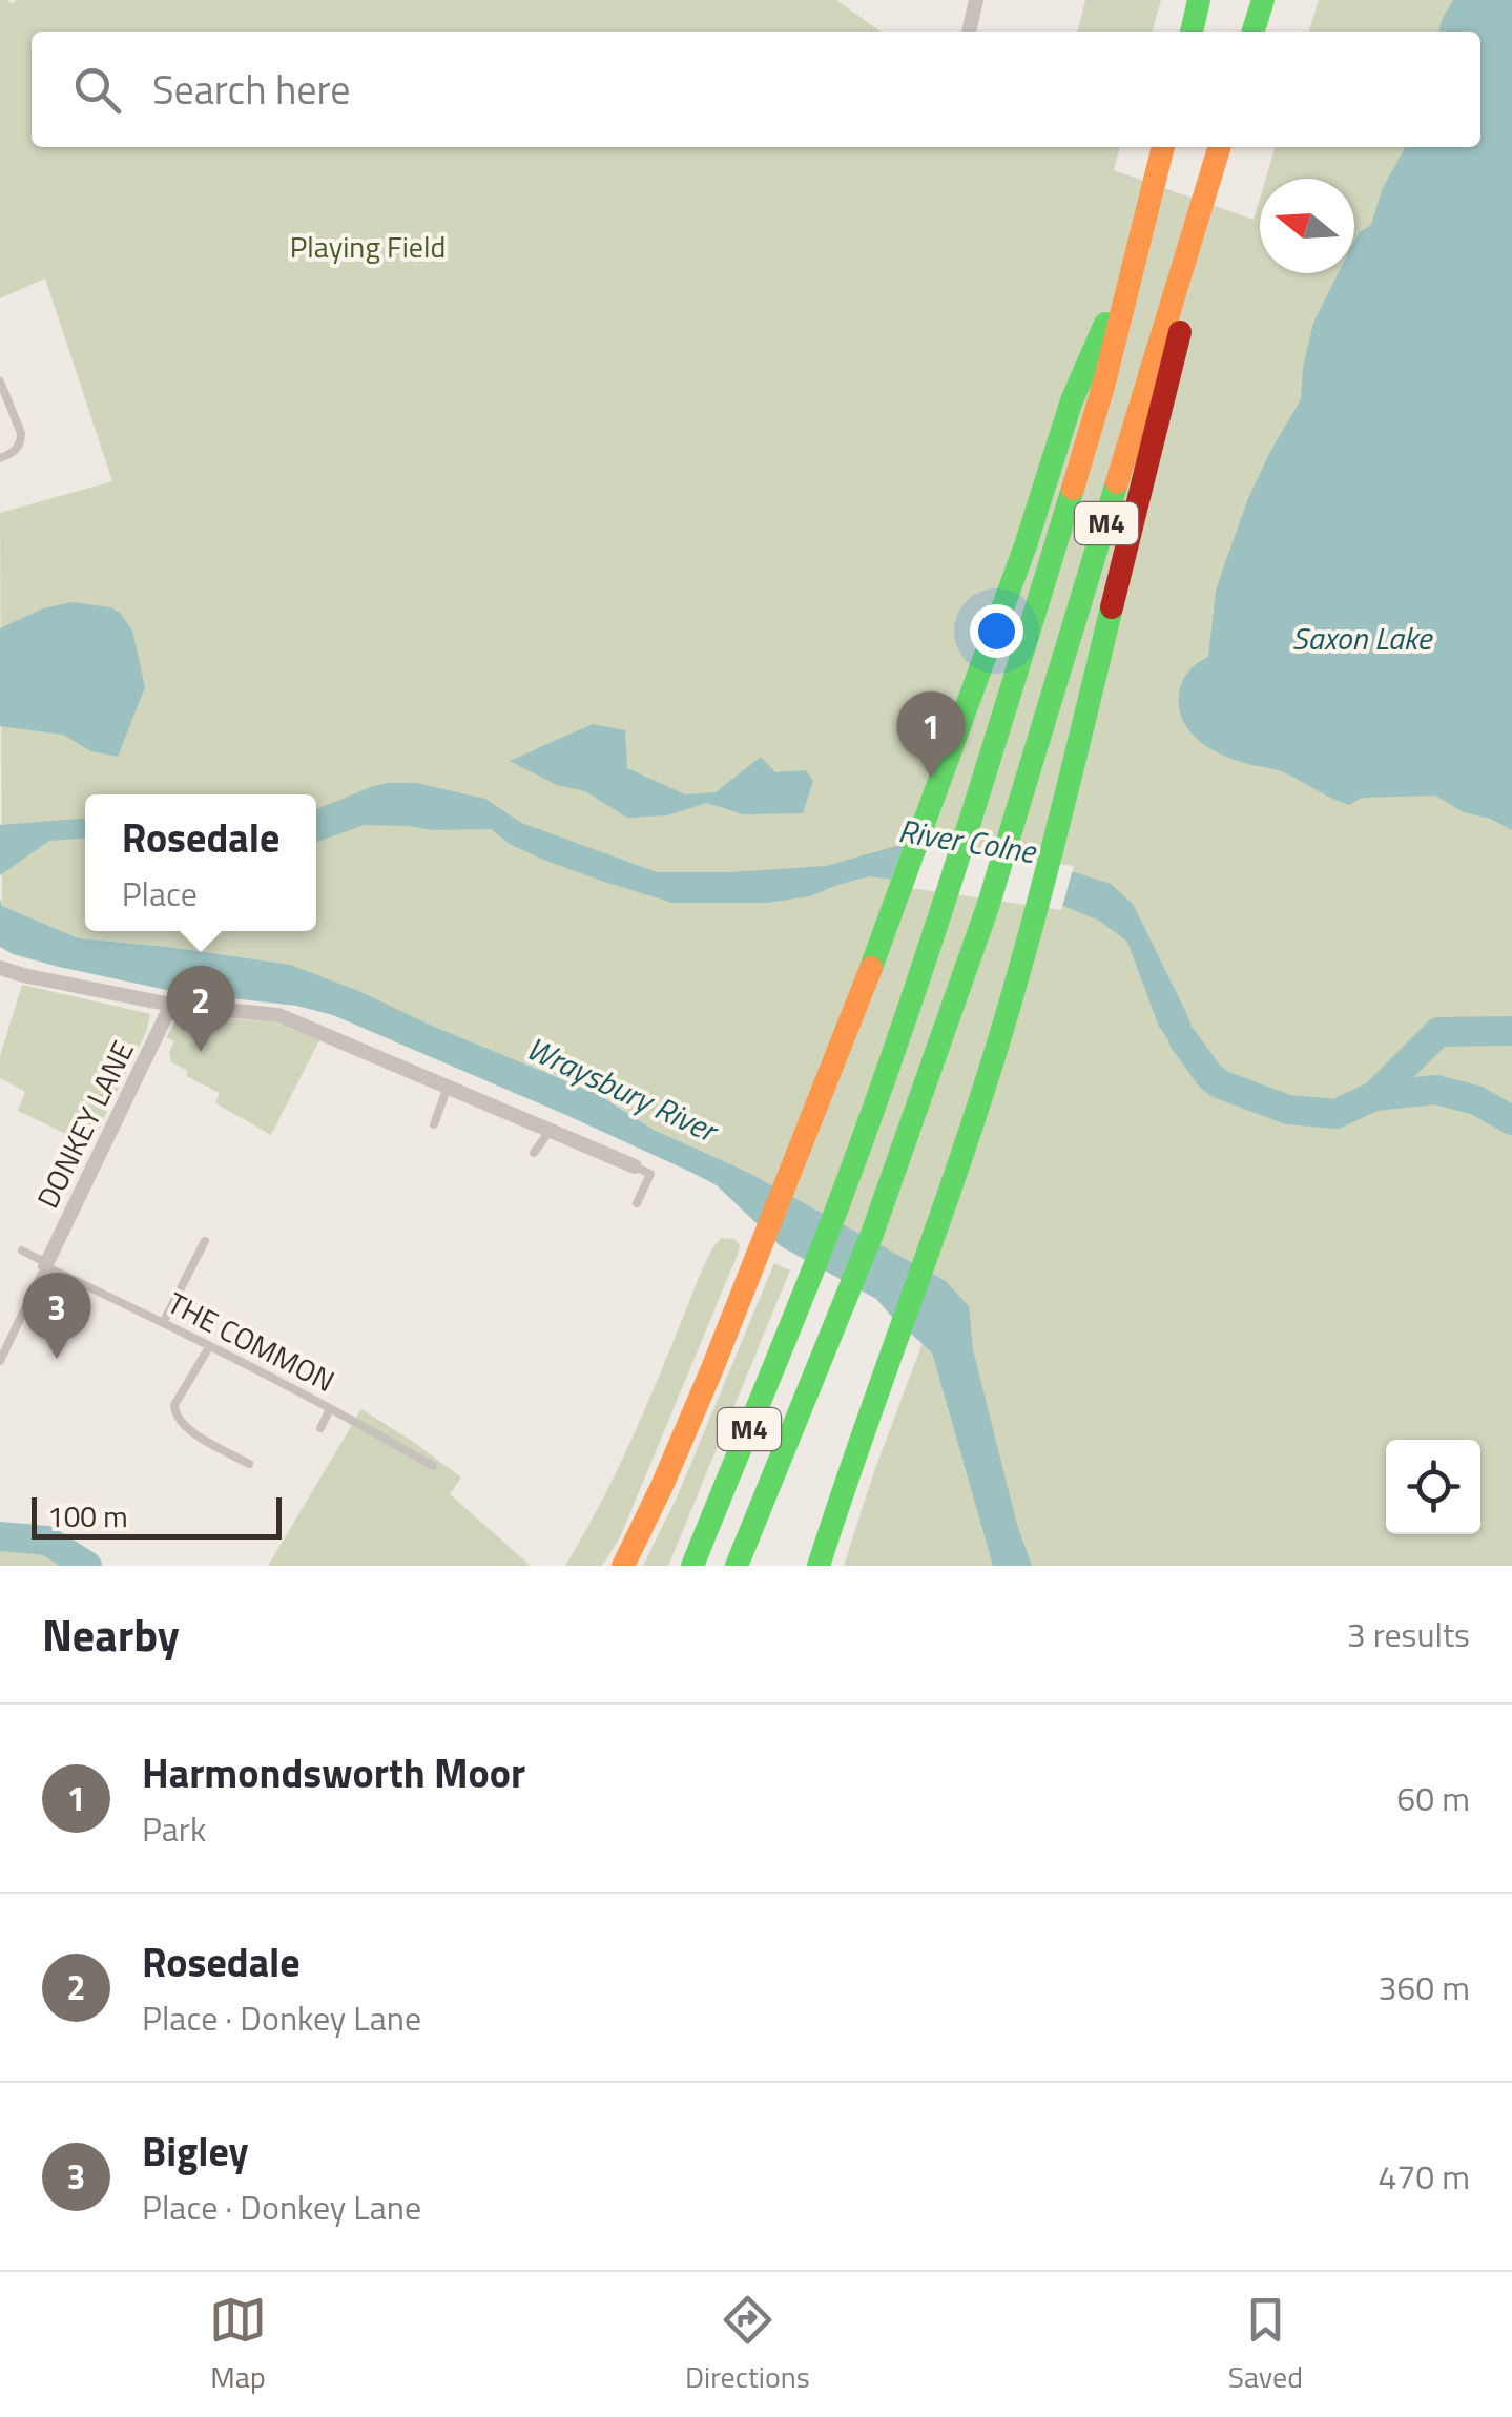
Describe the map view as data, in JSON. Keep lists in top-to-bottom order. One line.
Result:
{"streets":{"highway":["M4"],"street":["DONKEY LANE"],"lane":["THE COMMON"]},"crossings":[["DONKEY LANE","THE COMMON"]],"water":["Saxon Lake","River Colne","Wraysbury River"],"parks":["Playing Field"],"scale_bar":"100 m","north":"left","page":{"search":"Search here","pins":["1","2","3"],"popup":["Rosedale","Place"],"scale":"100 m","heading":["Nearby","3 results"],"list":[{"mark":"1","name":"Harmondsworth Moor","note":"Park","value":"60 m"},{"mark":"2","name":"Rosedale","note":"Place · Donkey Lane","value":"360 m"},{"mark":"3","name":"Bigley","note":"Place · Donkey Lane","value":"470 m"}],"nav":["Map","Directions","Saved"]}}
